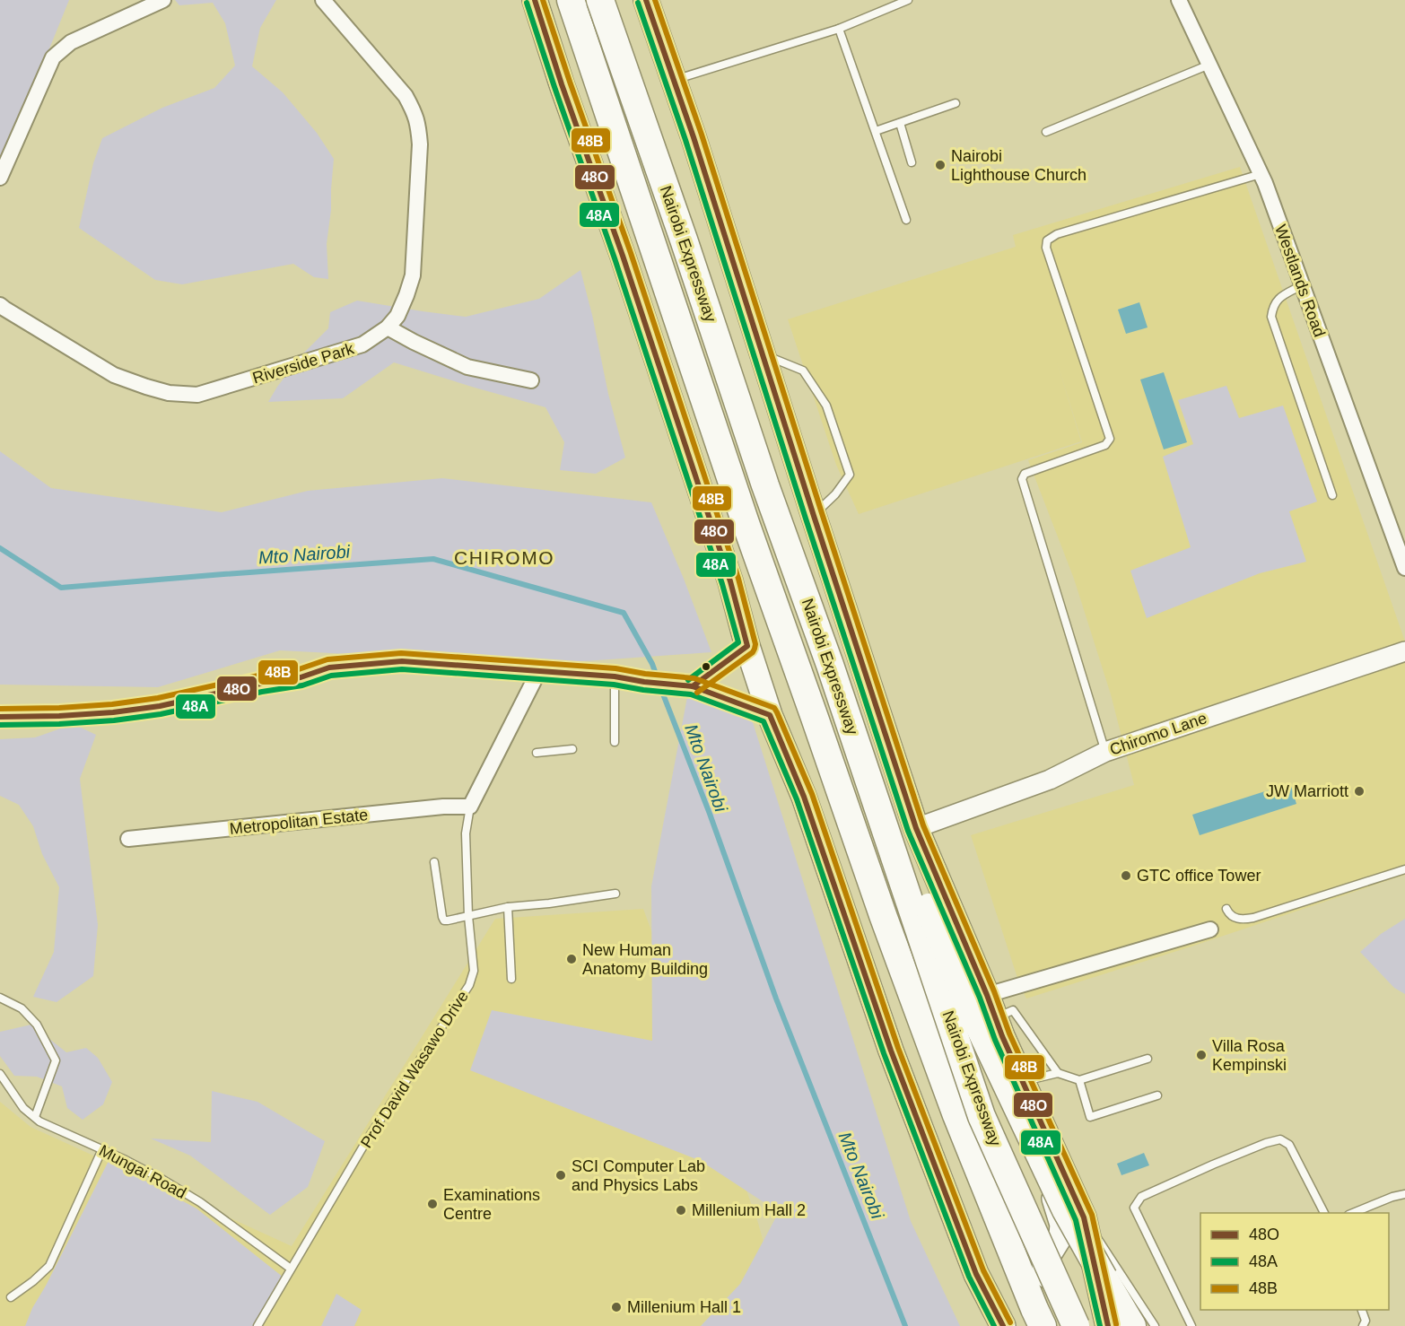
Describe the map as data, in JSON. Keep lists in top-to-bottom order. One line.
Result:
{"streets":{"highway":["Nairobi Expressway"],"street":["Westlands Road","Riverside Park","Chiromo Lane","Metropolitan Estate","Prof David Wasawo Drive"],"lane":["Mungai Road"]},"crossings":[["Metropolitan Estate","Prof David Wasawo Drive"],["Prof David Wasawo Drive","Mungai Road"]],"districts":["CHIROMO"],"water":["Mto Nairobi"],"places":["Nairobi Lighthouse Church","JW Marriott","GTC office Tower","New Human Anatomy Building","Villa Rosa Kempinski","SCI Computer Lab and Physics Labs","Examinations Centre","Millenium Hall 2","Millenium Hall 1"],"lines":["transit line 48O","transit line 48B","transit line 48A"],"legend":["48O","48A","48B"]}
